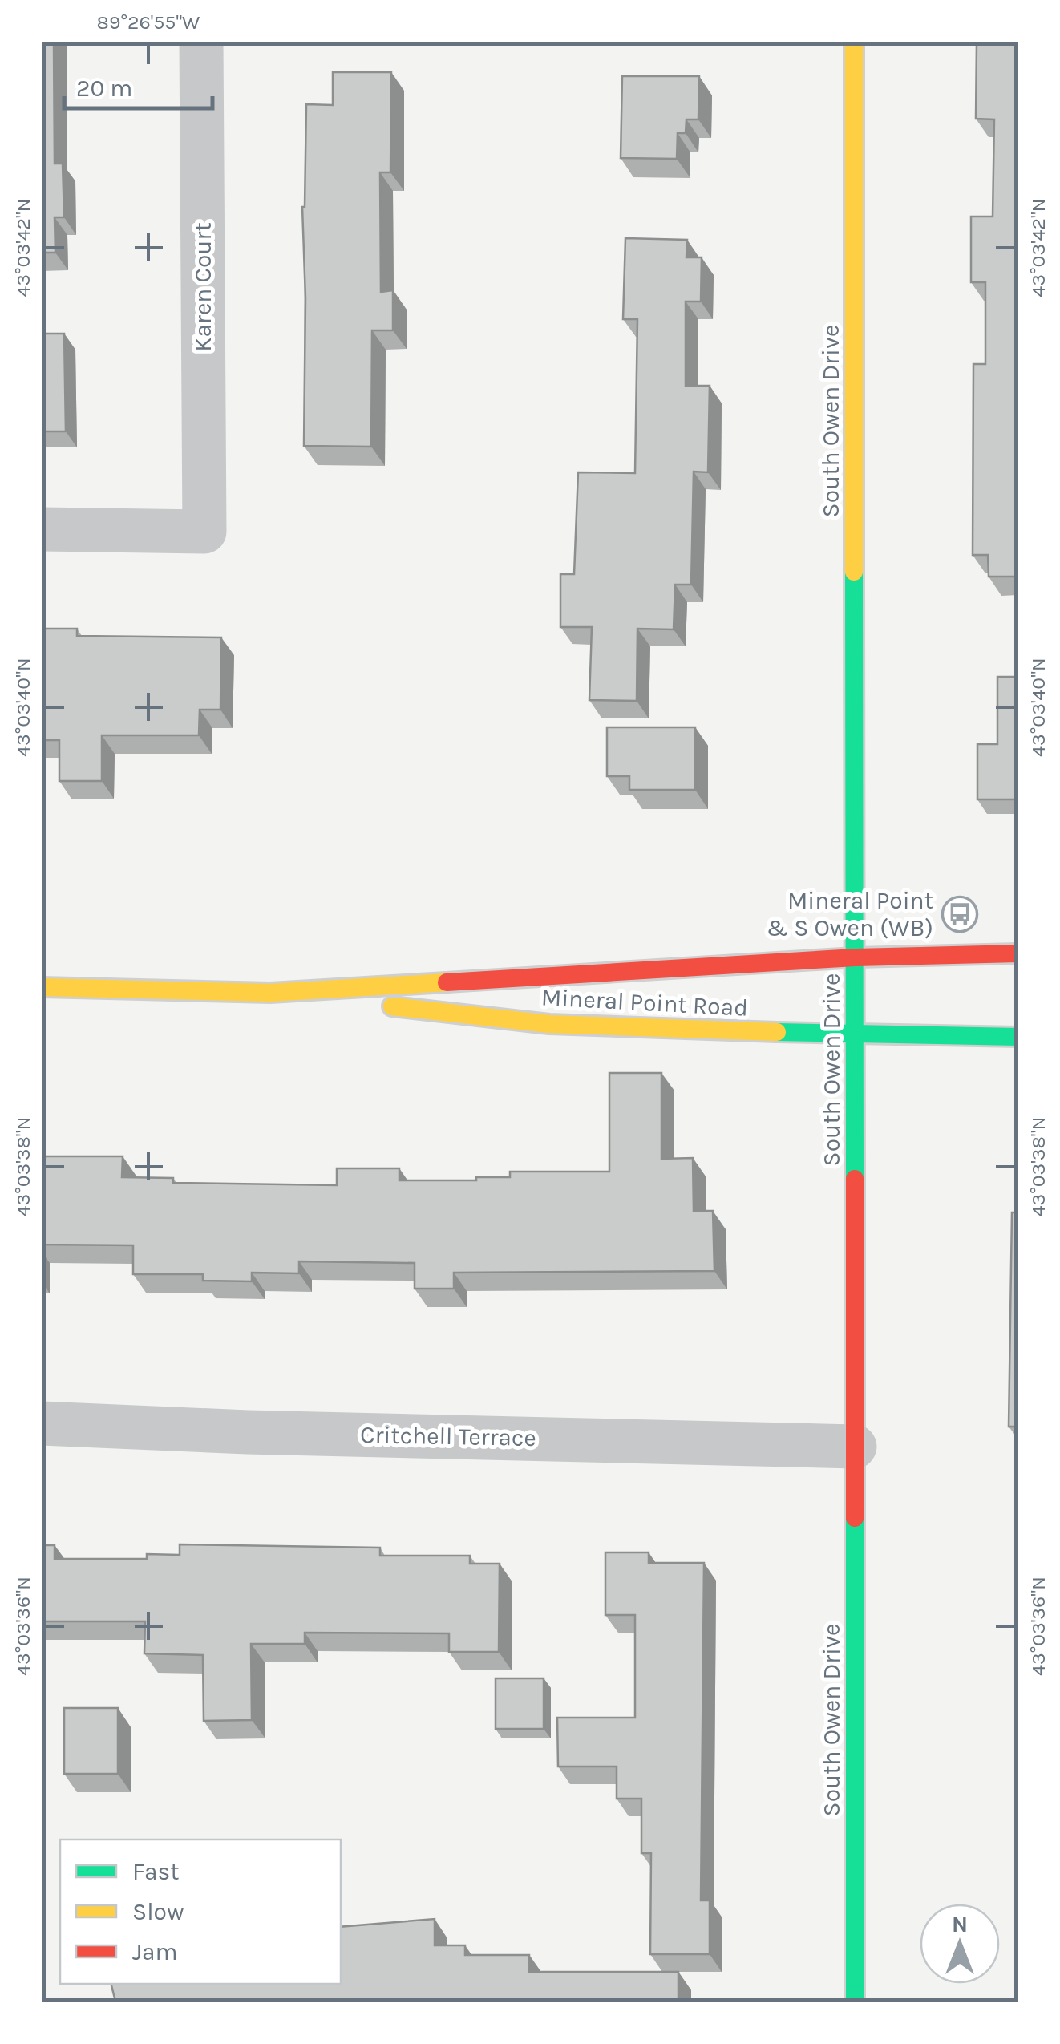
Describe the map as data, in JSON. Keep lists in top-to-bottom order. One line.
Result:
{"streets":{"street":["Karen Court","South Owen Drive","Mineral Point Road","Critchell Terrace"]},"crossings":[["South Owen Drive","Mineral Point Road"],["South Owen Drive","Critchell Terrace"]],"places":{"bus stop":["Mineral Point & S Owen (WB)"]},"legend":["Fast","Slow","Jam"],"scale_bar":"20 m","north":"top","coordinates":["89°26'55\"W","43°03'42\"N","43°03'40\"N","43°03'38\"N","43°03'36\"N"]}
